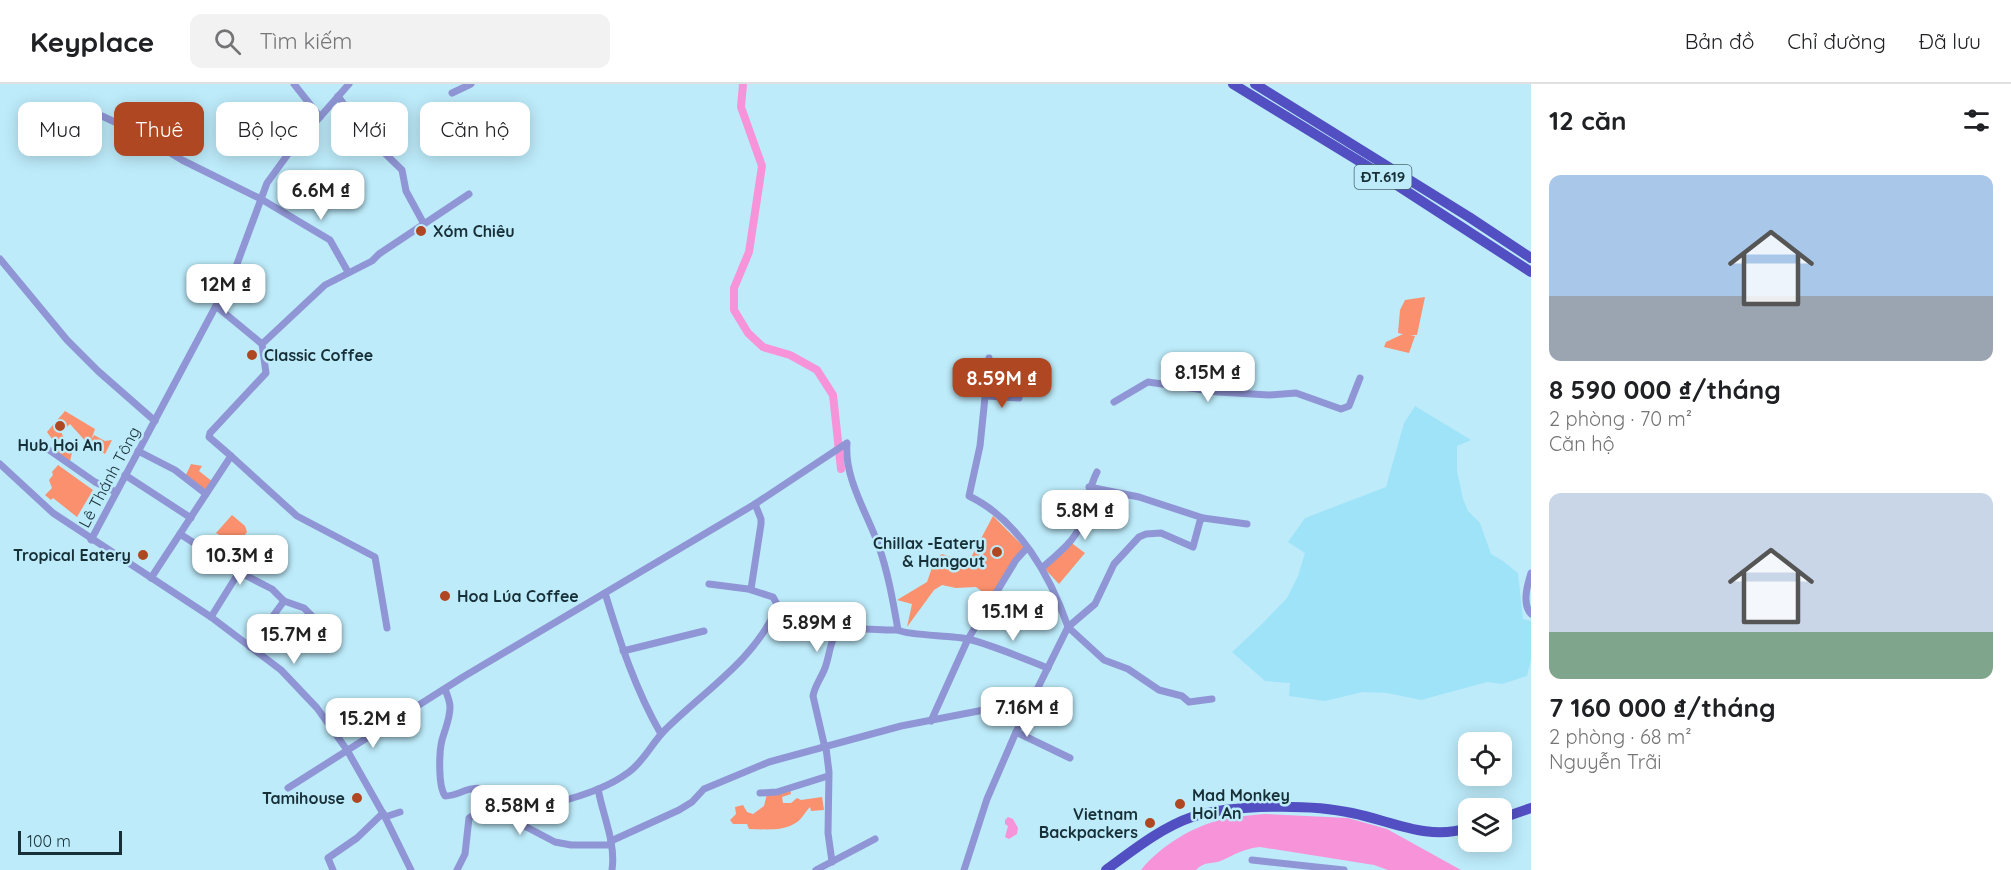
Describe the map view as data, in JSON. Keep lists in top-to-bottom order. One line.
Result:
{"streets":{"main road":["ĐT.619"],"street":["Lê Thánh Tông"]},"places":["Xóm Chiêu","Classic Coffee","Hub Hoi An","Chillax -Eatery & Hangout","Tropical Eatery","Hoa Lúa Coffee","Tamihouse","Mad Monkey Hoi An","Vietnam Backpackers"],"scale_bar":"100 m","page":{"header":"Keyplace","search":"Tìm kiếm","nav":["Bản đồ","Chỉ đường","Đã lưu"],"heading":"12 căn","chip":["Mua","Thuê","Bộ lọc","Mới","Căn hộ"],"list":[{"name":"8 590 000 ₫/tháng","note":"2 phòng · 70 m² · Căn hộ"},{"name":"7 160 000 ₫/tháng","note":"2 phòng · 68 m² · Nguyễn Trãi"}],"price":["6.6M ₫","12M ₫","8.15M ₫","8.59M ₫","5.8M ₫","10.3M ₫","15.1M ₫","5.89M ₫","15.7M ₫","7.16M ₫","15.2M ₫","8.58M ₫"],"scale":"100 m"}}
